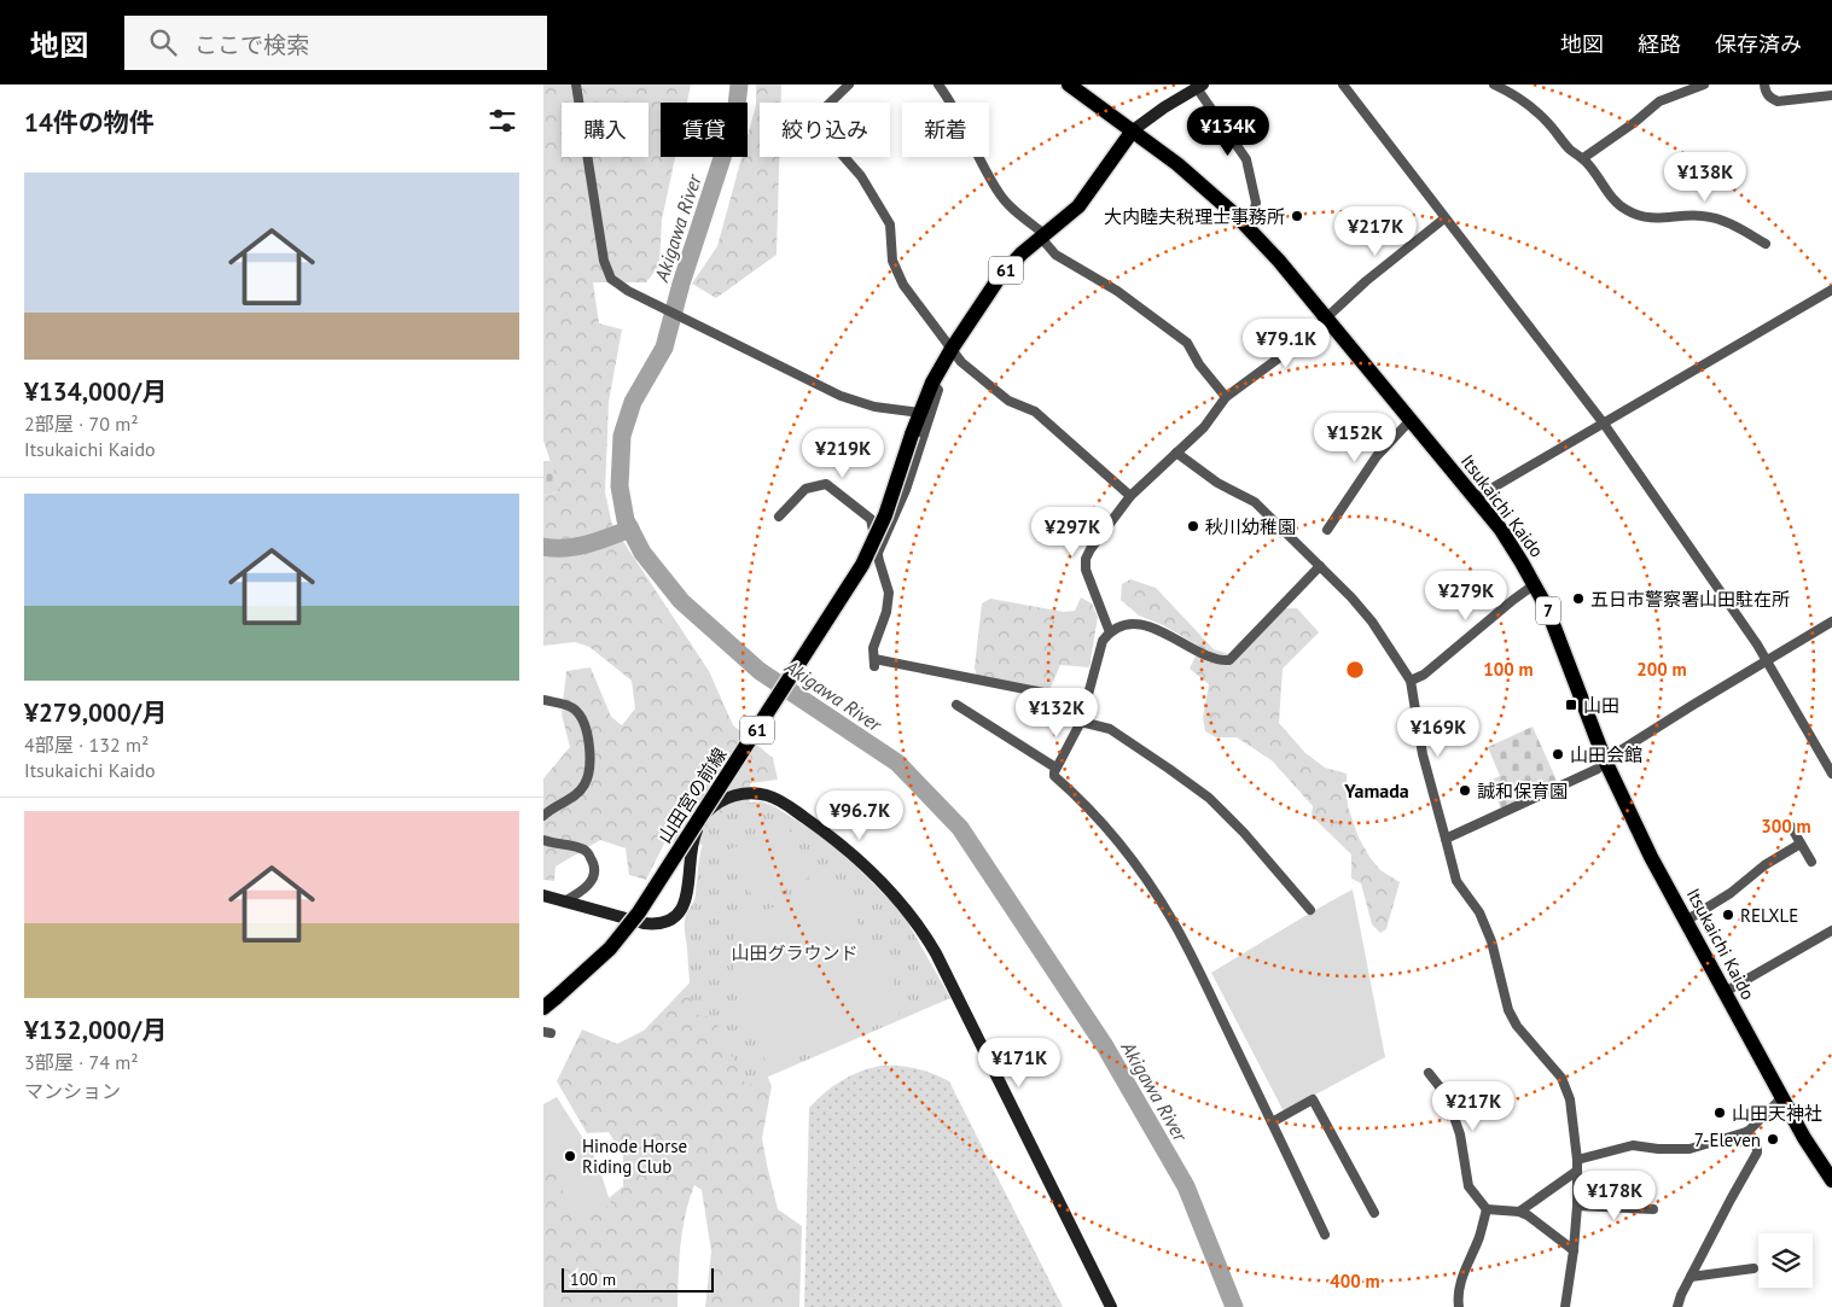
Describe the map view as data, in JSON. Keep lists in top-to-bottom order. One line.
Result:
{"streets":{"main road":["61","Itsukaichi Kaido","7","山田宮の前線"]},"crossings":[["61","Itsukaichi Kaido"],["61","山田宮の前線"]],"districts":["Yamada"],"water":["Akigawa River"],"parks":["山田グラウンド"],"places":{"other":["大内睦夫税理士事務所","秋川幼稚園","五日市警察署山田駐在所","山田会館","誠和保育園","RELXLE","山田天神社","7-Eleven","Hinode Horse Riding Club"],"transit":["山田"]},"scale_bar":"100 m","page":{"header":"地図","search":"ここで検索","nav":["地図","経路","保存済み"],"heading":"14件の物件","chip":["購入","賃貸","絞り込み","新着"],"price":["¥134K","¥138K","¥217K","¥79.1K","¥152K","¥219K","¥297K","¥279K","¥132K","¥169K","¥96.7K","¥171K","¥217K","¥178K"],"list":[{"name":"¥134,000/月","note":"2部屋 · 70 m² · Itsukaichi Kaido"},{"name":"¥279,000/月","note":"4部屋 · 132 m² · Itsukaichi Kaido"},{"name":"¥132,000/月","note":"3部屋 · 74 m² · マンション"}],"scale":"100 m"},"rings":["100 m","200 m","300 m","400 m"]}
